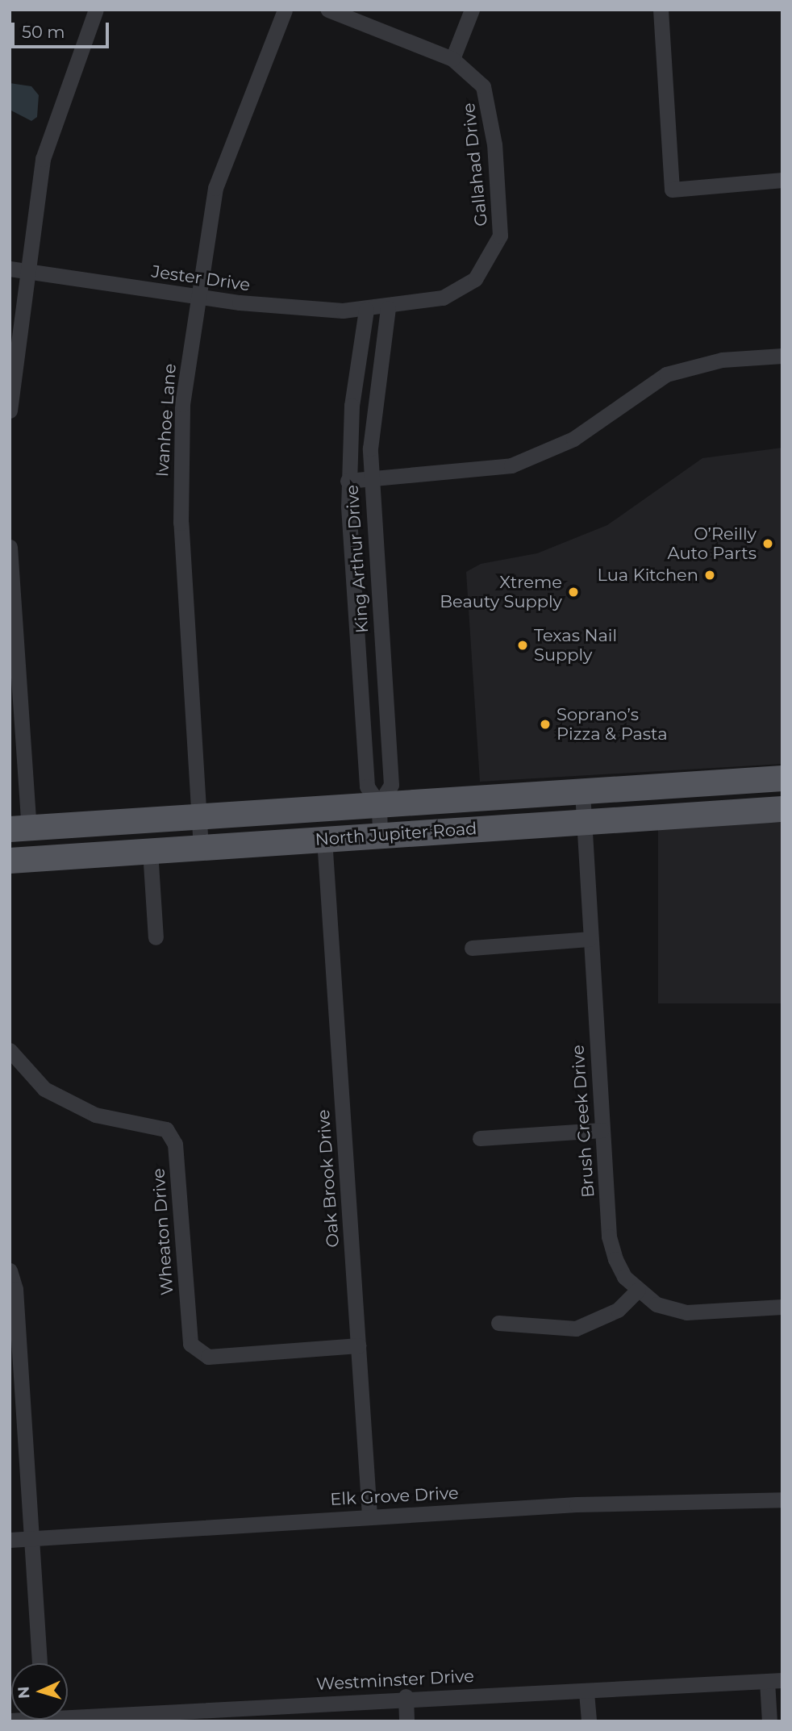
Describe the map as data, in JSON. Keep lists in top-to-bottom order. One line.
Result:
{"streets":{"main road":["North Jupiter Road"],"street":["Gallahad Drive","Jester Drive","Ivanhoe Lane","King Arthur Drive","Brush Creek Drive","Oak Brook Drive","Wheaton Drive","Elk Grove Drive","Westminster Drive"]},"crossings":[["Gallahad Drive","Jester Drive"],["Gallahad Drive","King Arthur Drive"],["Jester Drive","Ivanhoe Lane"],["Jester Drive","King Arthur Drive"],["Ivanhoe Lane","North Jupiter Road"],["King Arthur Drive","North Jupiter Road"],["North Jupiter Road","Brush Creek Drive"],["North Jupiter Road","Oak Brook Drive"],["Oak Brook Drive","Wheaton Drive"],["Oak Brook Drive","Elk Grove Drive"]],"places":["O’Reilly Auto Parts","Lua Kitchen","Xtreme Beauty Supply","Texas Nail Supply","Soprano’s Pizza & Pasta"],"scale_bar":"50 m","north":"left"}
